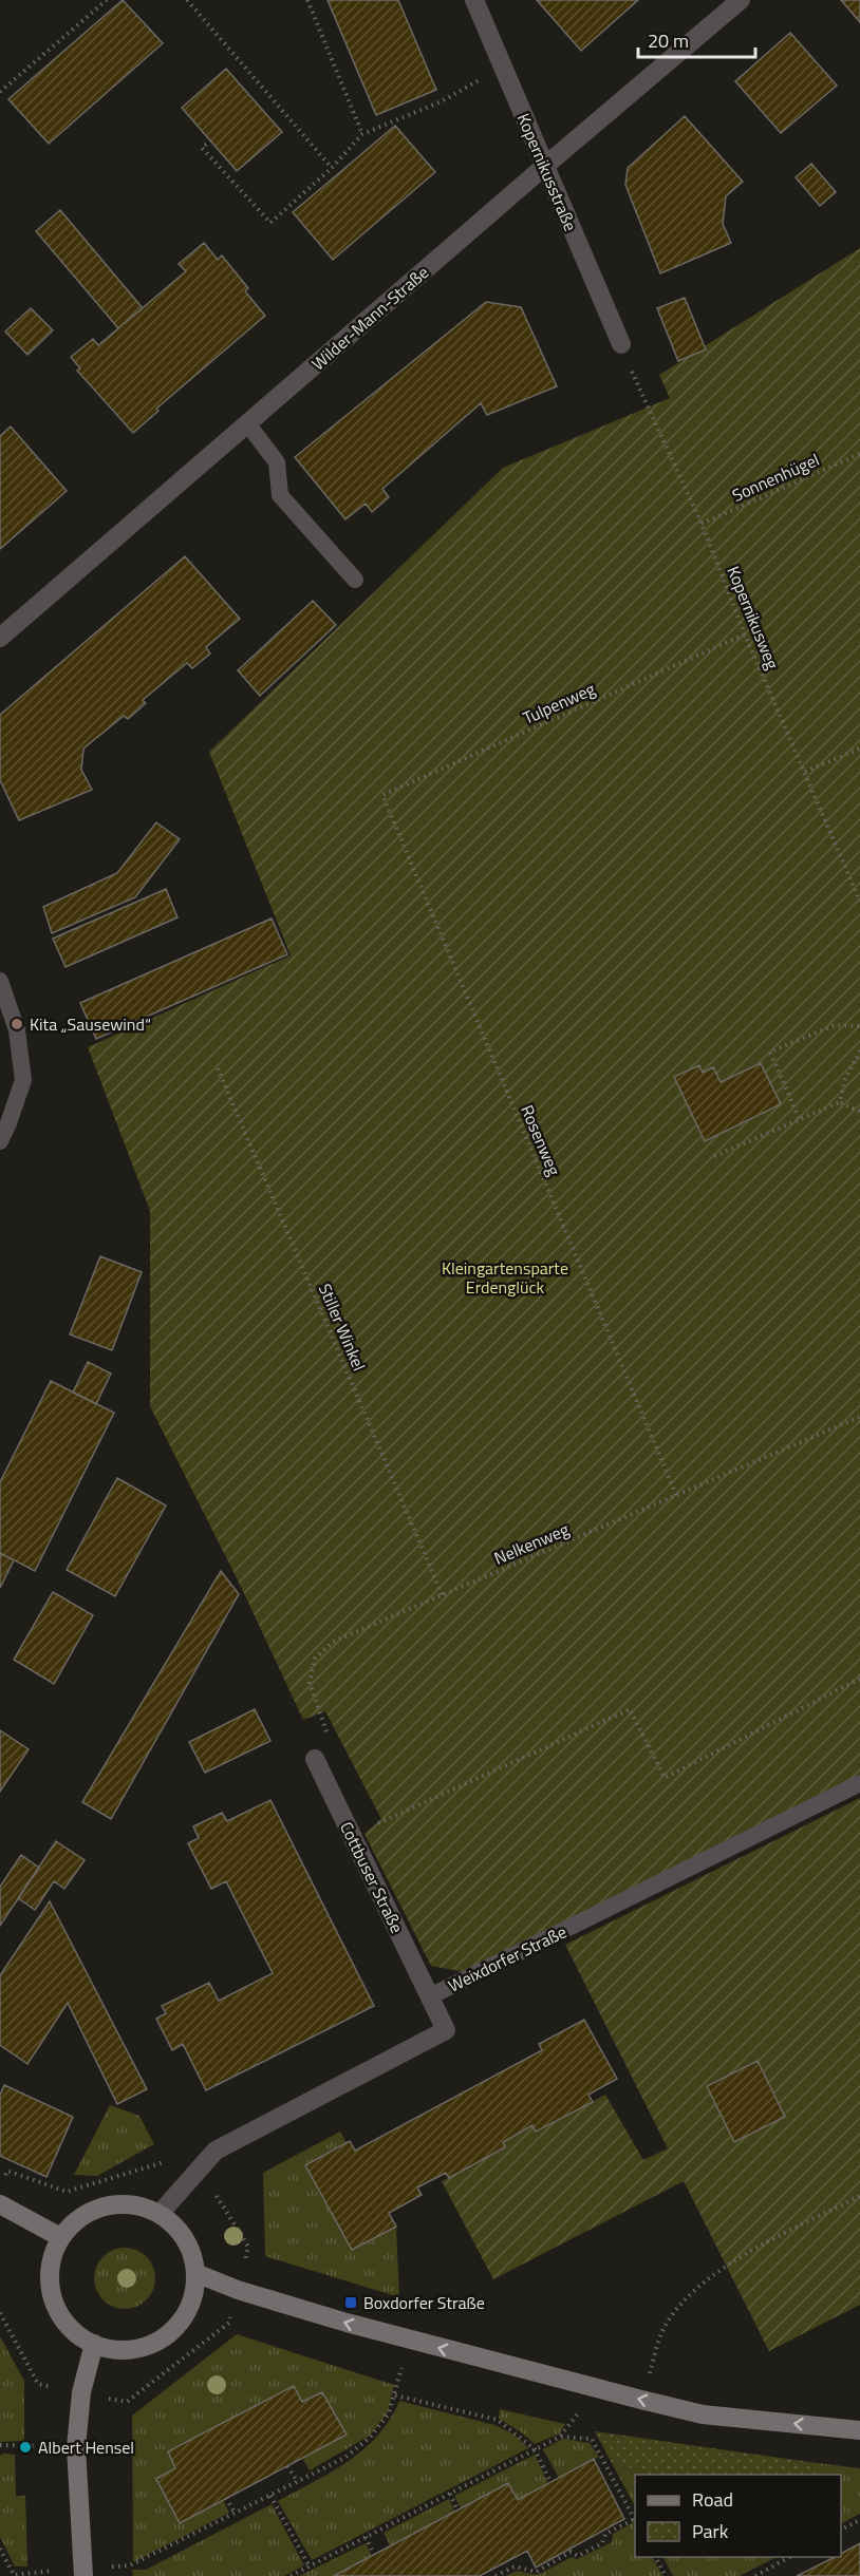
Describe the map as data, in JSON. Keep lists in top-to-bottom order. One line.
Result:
{"streets":{"street":["Kopernikusstraße","Wilder-Mann-Straße","Cottbuser Straße","Weixdorfer Straße"],"path":["Sonnenhügel","Kopernikusweg","Tulpenweg","Rosenweg","Stiller Winkel","Nelkenweg"]},"crossings":[["Kopernikusstraße","Wilder-Mann-Straße"],["Kopernikusstraße","Kopernikusweg"],["Sonnenhügel","Kopernikusweg"],["Kopernikusweg","Tulpenweg"],["Tulpenweg","Rosenweg"],["Rosenweg","Nelkenweg"],["Stiller Winkel","Nelkenweg"],["Nelkenweg","Cottbuser Straße"],["Cottbuser Straße","Weixdorfer Straße"]],"parks":["Kleingartensparte Erdenglück"],"places":{"other":["Kita „Sausewind“","Albert Hensel"],"transit":["Boxdorfer Straße"]},"legend":["Road","Park"],"scale_bar":"20 m"}
